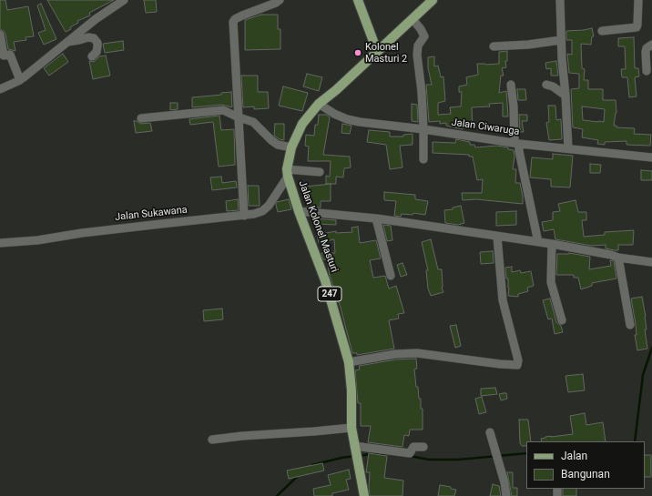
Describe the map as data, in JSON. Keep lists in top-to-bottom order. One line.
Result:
{"streets":{"main road":["Jalan Kolonel Masturi","247"],"street":["Jalan Ciwaruga","Jalan Sukawana"]},"crossings":[["Jalan Ciwaruga","Jalan Kolonel Masturi"],["Jalan Sukawana","Jalan Kolonel Masturi"]],"places":["Kolonel Masturi 2"],"legend":["Jalan","Bangunan"]}
